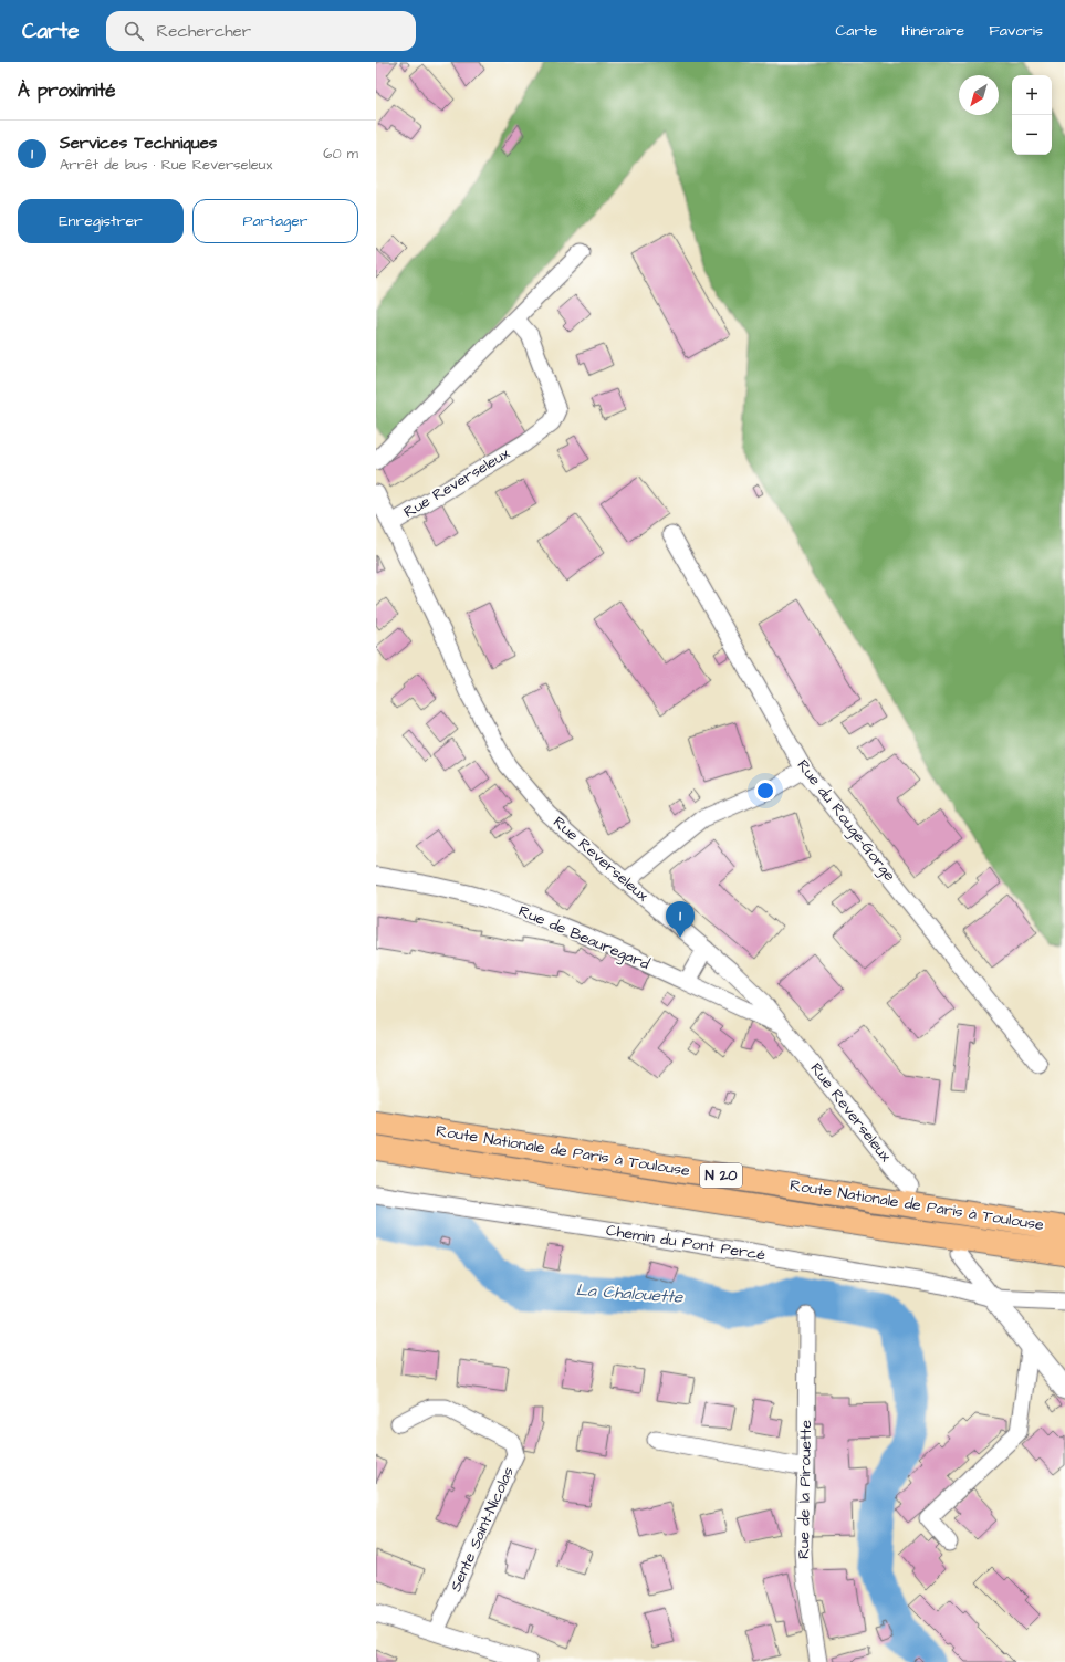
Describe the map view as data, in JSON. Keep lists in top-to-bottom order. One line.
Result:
{"streets":{"main road":["Route Nationale de Paris à Toulouse","N 20"],"street":["Rue Reverseleux","Rue du Rouge-Gorge","Rue de Beauregard","Chemin du Pont Percé","Rue de la Pirouette","Sente Saint-Nicolas"]},"crossings":[["Rue Reverseleux","Rue de Beauregard"]],"water":["La Chalouette"],"north":"bottom left","page":{"header":"Carte","search":"Rechercher","nav":["Carte","Itinéraire","Favoris"],"heading":"À proximité","map_buttons":["+","−"],"list":[{"mark":"1","name":"Services Techniques","note":"Arrêt de bus · Rue Reverseleux","value":"60 m"}],"buttons":["Enregistrer","Partager"],"pins":"1"}}
